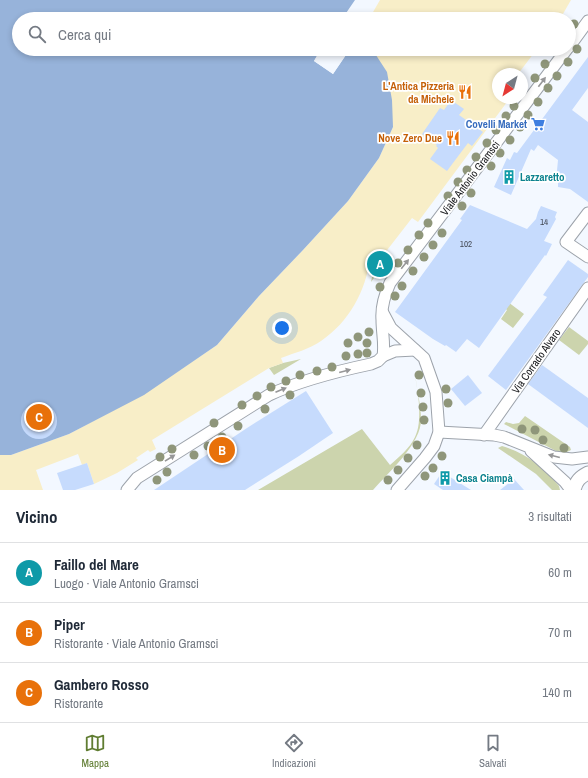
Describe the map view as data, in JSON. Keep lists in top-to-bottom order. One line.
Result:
{"streets":{"street":["Viale Antonio Gramsci","Via Corrado Alvaro"]},"one_way":["Viale Antonio Gramsci"],"places":{"restaurant":["L'Antica Pizzeria da Michele","Nove Zero Due"],"supermarket":["Covelli Market"],"building":["Lazzaretto","Casa Ciampà"]},"house_numbers":["14","102"],"north":"bottom left","page":{"search":"Cerca qui","pins":["A","C","B"],"heading":["Vicino","3 risultati"],"list":[{"mark":"A","name":"Faillo del Mare","note":"Luogo · Viale Antonio Gramsci","value":"60 m"},{"mark":"B","name":"Piper","note":"Ristorante · Viale Antonio Gramsci","value":"70 m"},{"mark":"C","name":"Gambero Rosso","note":"Ristorante","value":"140 m"}],"nav":["Mappa","Indicazioni","Salvati"]}}
